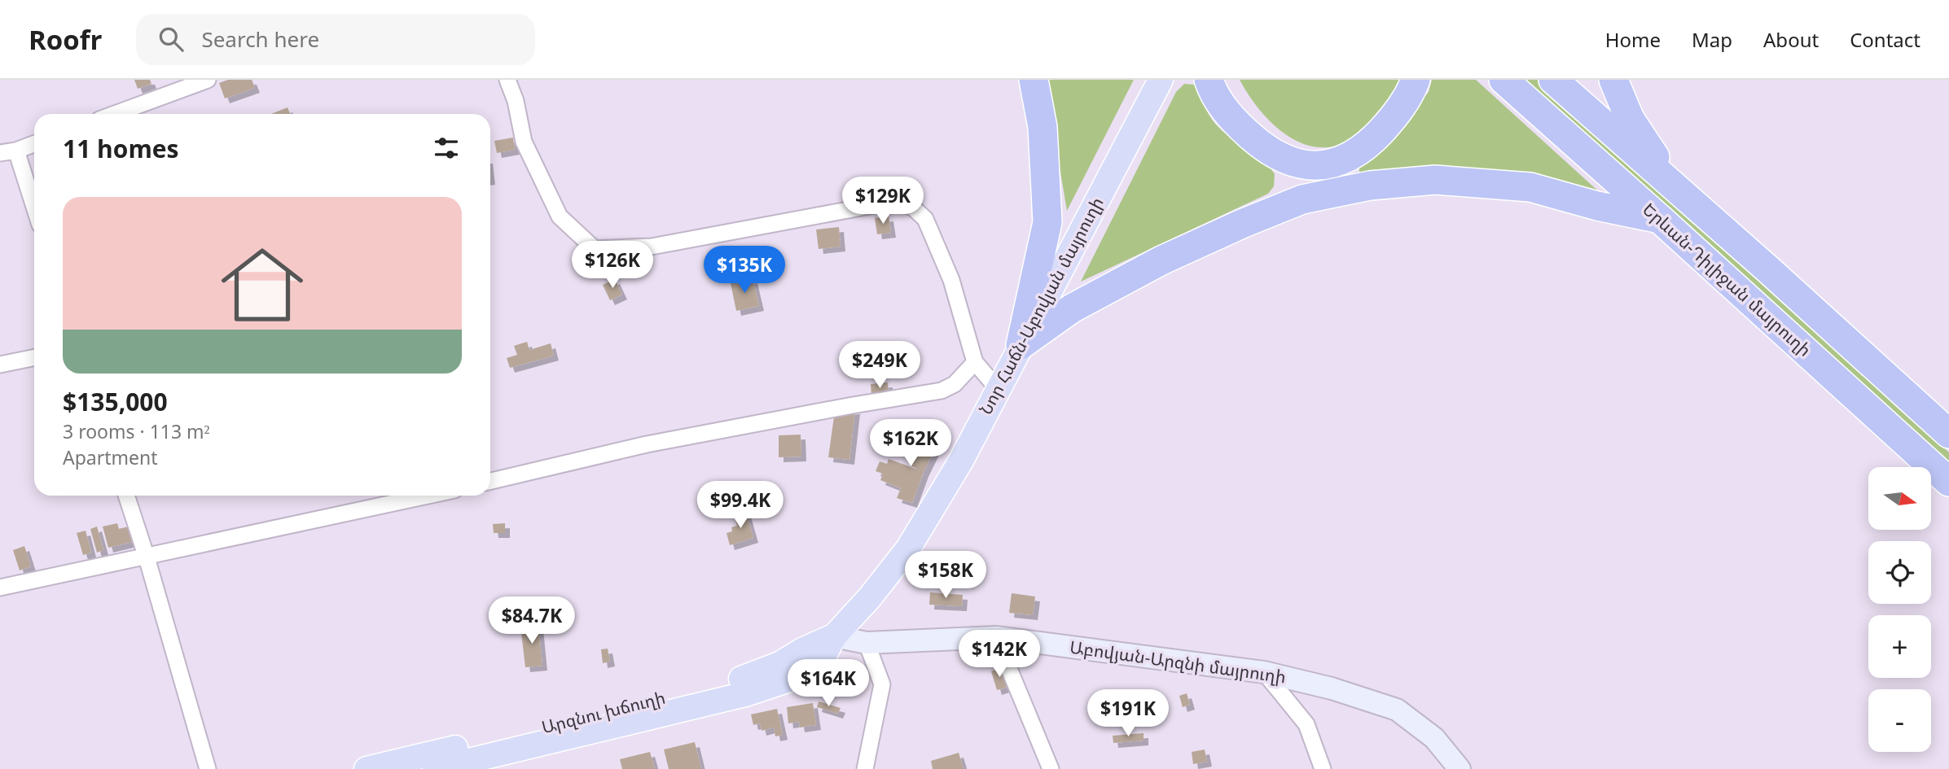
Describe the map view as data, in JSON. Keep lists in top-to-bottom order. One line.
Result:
{"streets":{"highway":["Երևան-Դիլիջան մայրուղի"],"main road":["Նոր Հաճն-Աբովյան մայրուղի","Աբովյան-Արզնի մայրուղի","Արզնու խճուղի"]},"crossings":[["Նոր Հաճն-Աբովյան մայրուղի","Աբովյան-Արզնի մայրուղի"],["Նոր Հաճն-Աբովյան մայրուղի","Արզնու խճուղի"],["Աբովյան-Արզնի մայրուղի","Արզնու խճուղի"]],"north":"right","page":{"header":"Roofr","search":"Search here","nav":["Home","Map","About","Contact"],"heading":"11 homes","price":["$129K","$126K","$135K","$249K","$162K","$99.4K","$158K","$84.7K","$142K","$164K","$191K"],"list":[{"name":"$135,000","note":"3 rooms · 113 m² · Apartment"}],"map_buttons":["+","−"]}}
